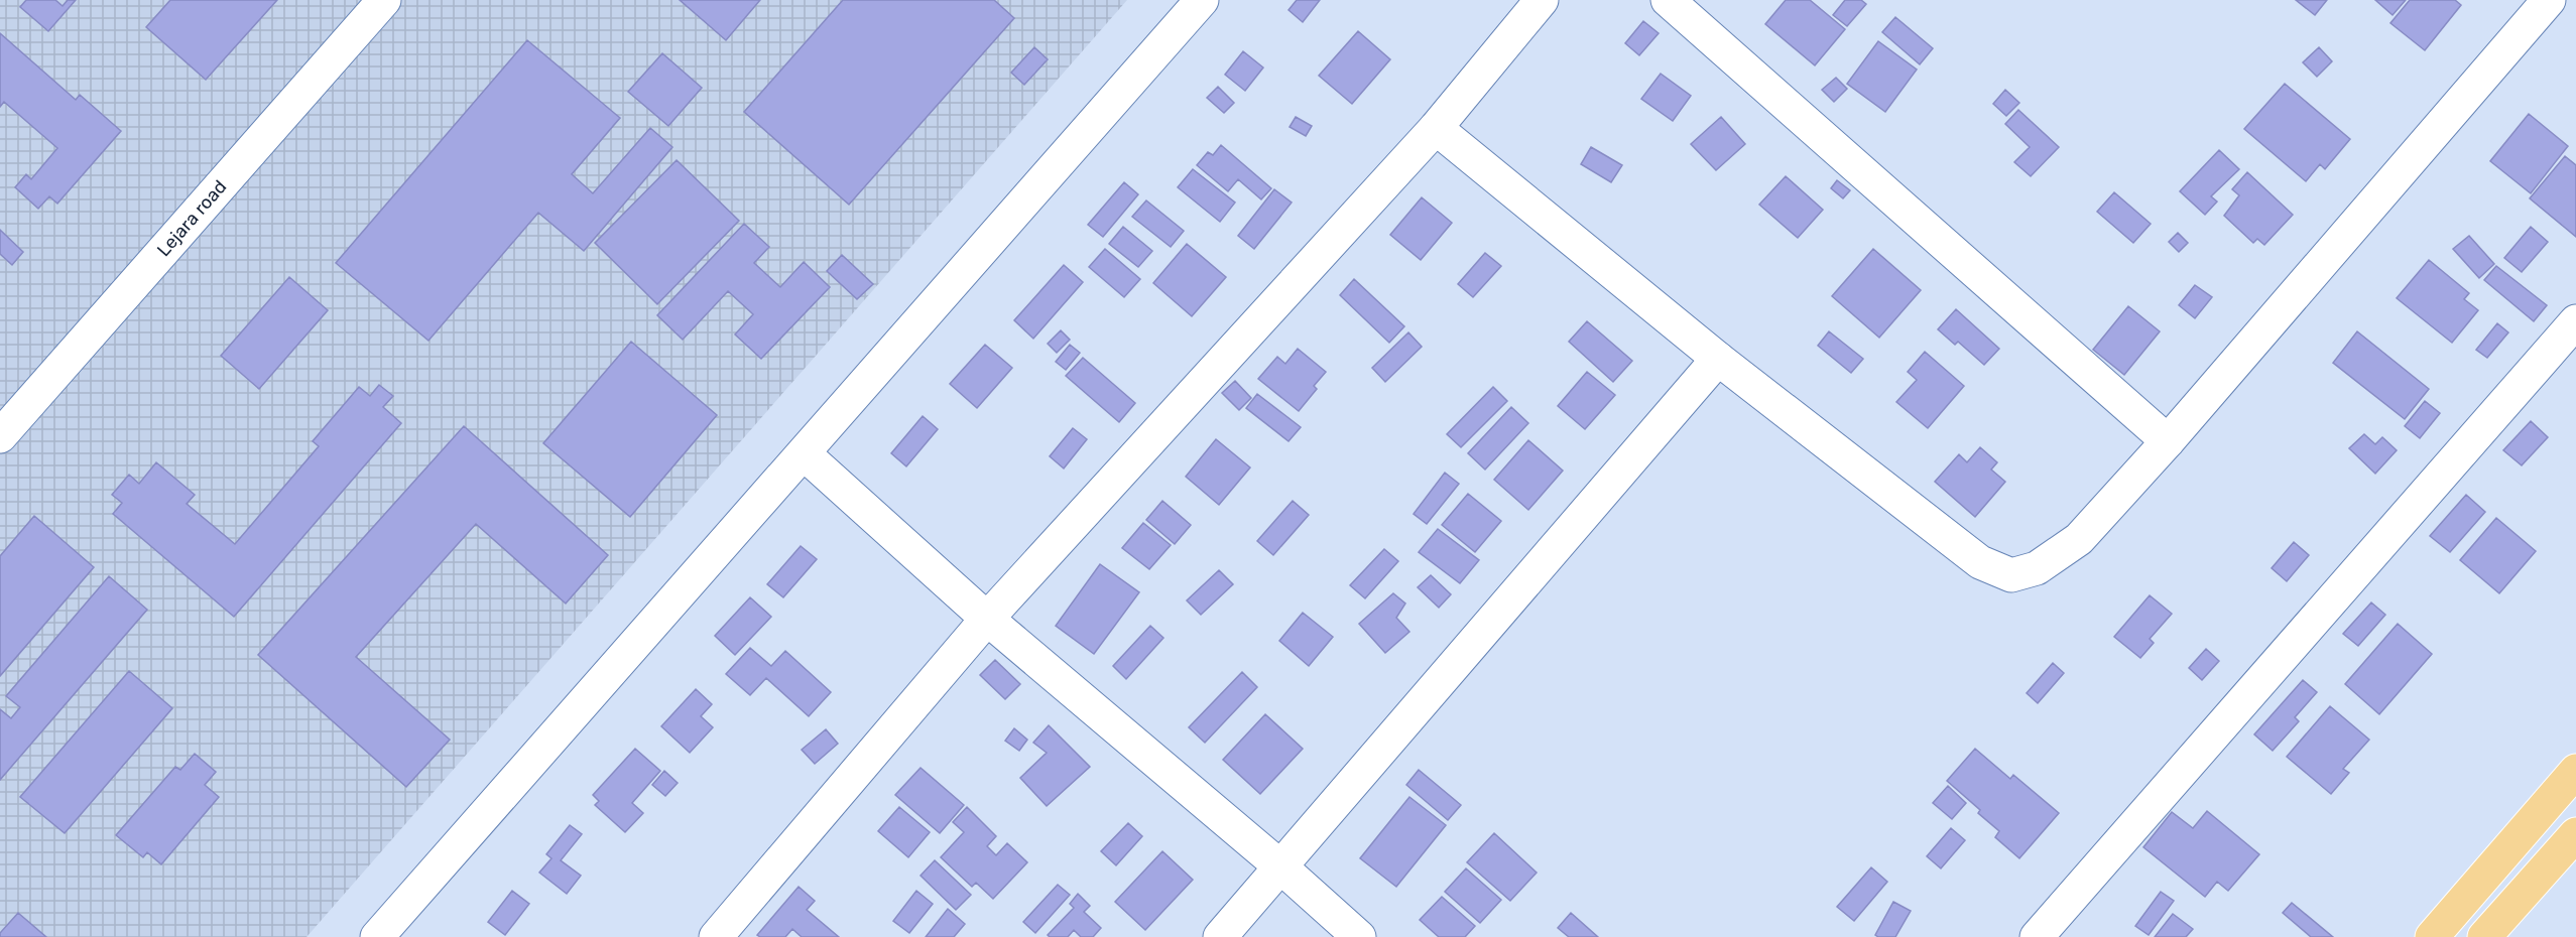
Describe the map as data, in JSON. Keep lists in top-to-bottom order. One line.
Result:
{"streets":{"street":["Lejara road"]}}
